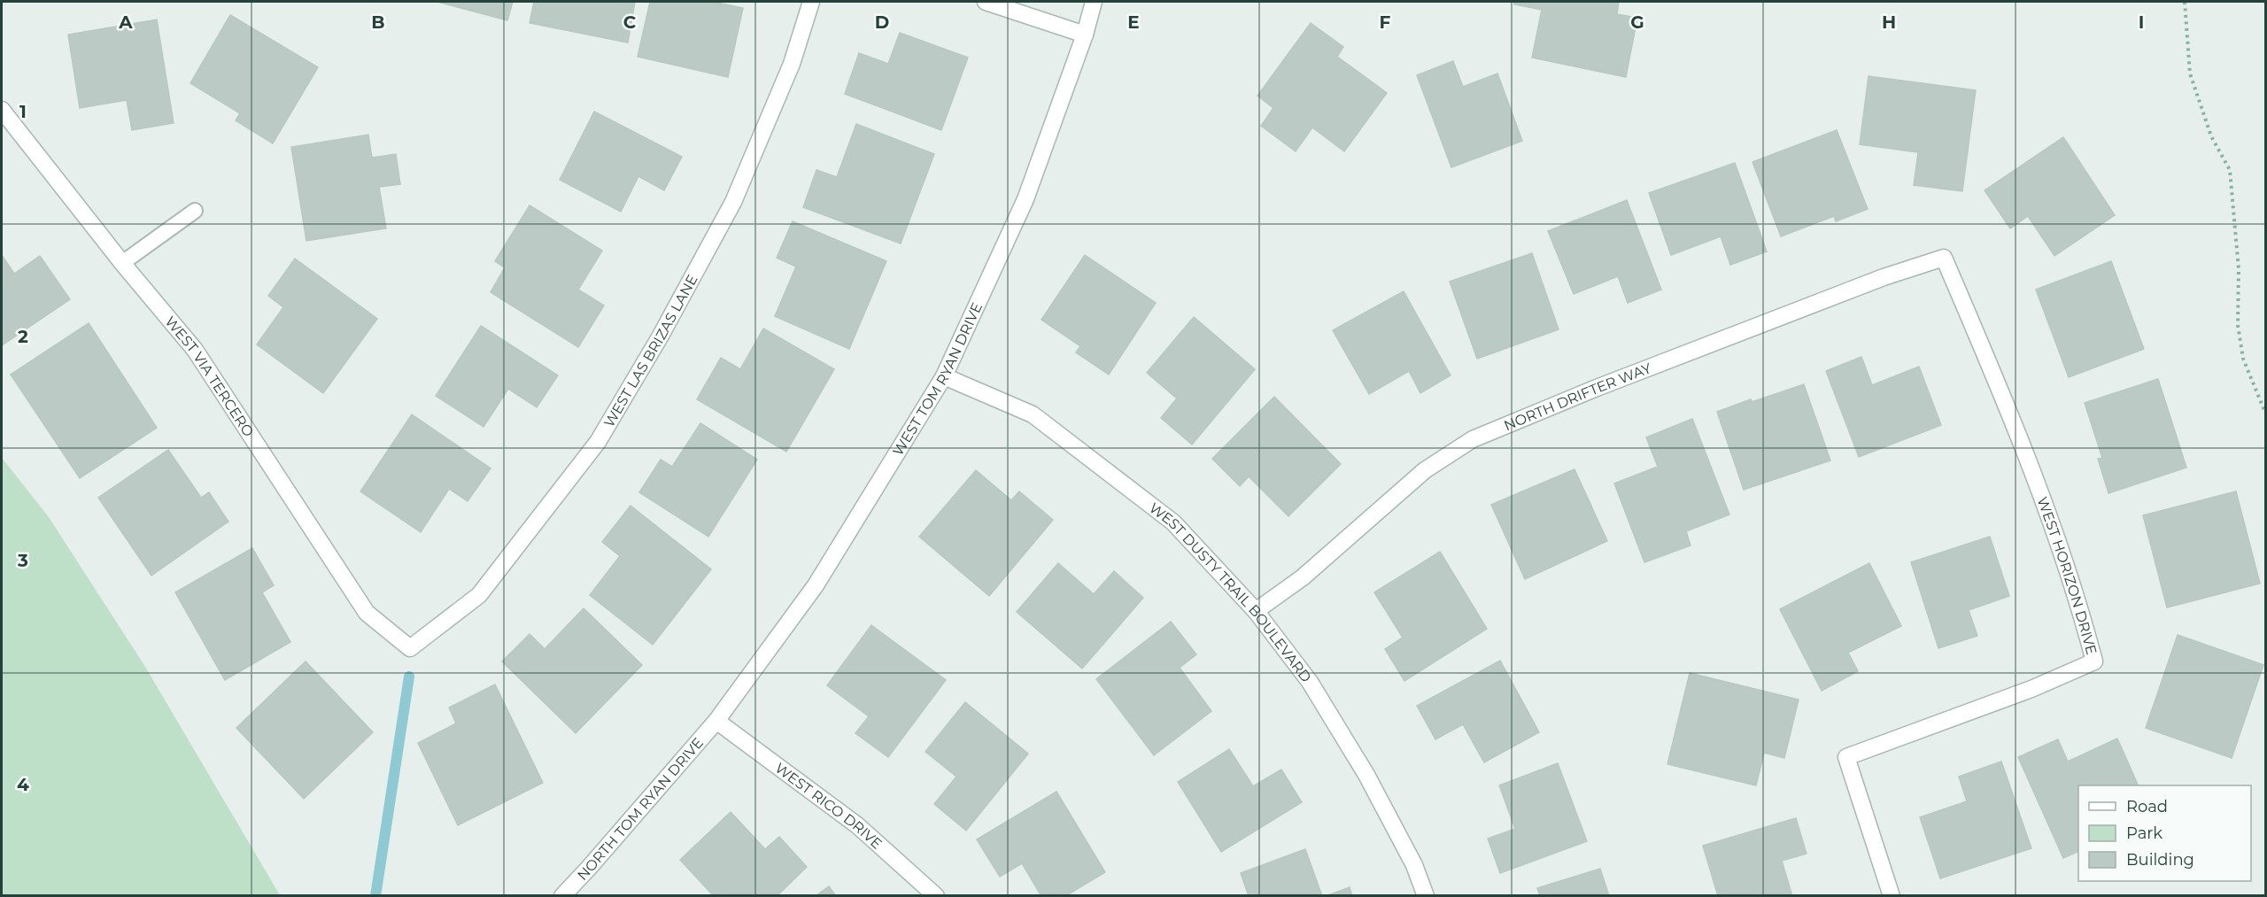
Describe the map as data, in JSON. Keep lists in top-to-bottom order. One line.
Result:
{"streets":{"street":["WEST LAS BRIZAS LANE","WEST VIA TERCERO","WEST TOM RYAN DRIVE","NORTH DRIFTER WAY","WEST HORIZON DRIVE","WEST DUSTY TRAIL BOULEVARD","WEST RICO DRIVE","NORTH TOM RYAN DRIVE"]},"crossings":[["WEST LAS BRIZAS LANE","WEST VIA TERCERO"],["WEST TOM RYAN DRIVE","WEST DUSTY TRAIL BOULEVARD"],["WEST TOM RYAN DRIVE","WEST RICO DRIVE"],["WEST TOM RYAN DRIVE","NORTH TOM RYAN DRIVE"],["NORTH DRIFTER WAY","WEST HORIZON DRIVE"],["NORTH DRIFTER WAY","WEST DUSTY TRAIL BOULEVARD"],["WEST RICO DRIVE","NORTH TOM RYAN DRIVE"]],"legend":["Road","Park","Building"],"grid":{"columns":["A","B","C","D","E","F","G","H","I"],"rows":["1","2","3","4"]}}
